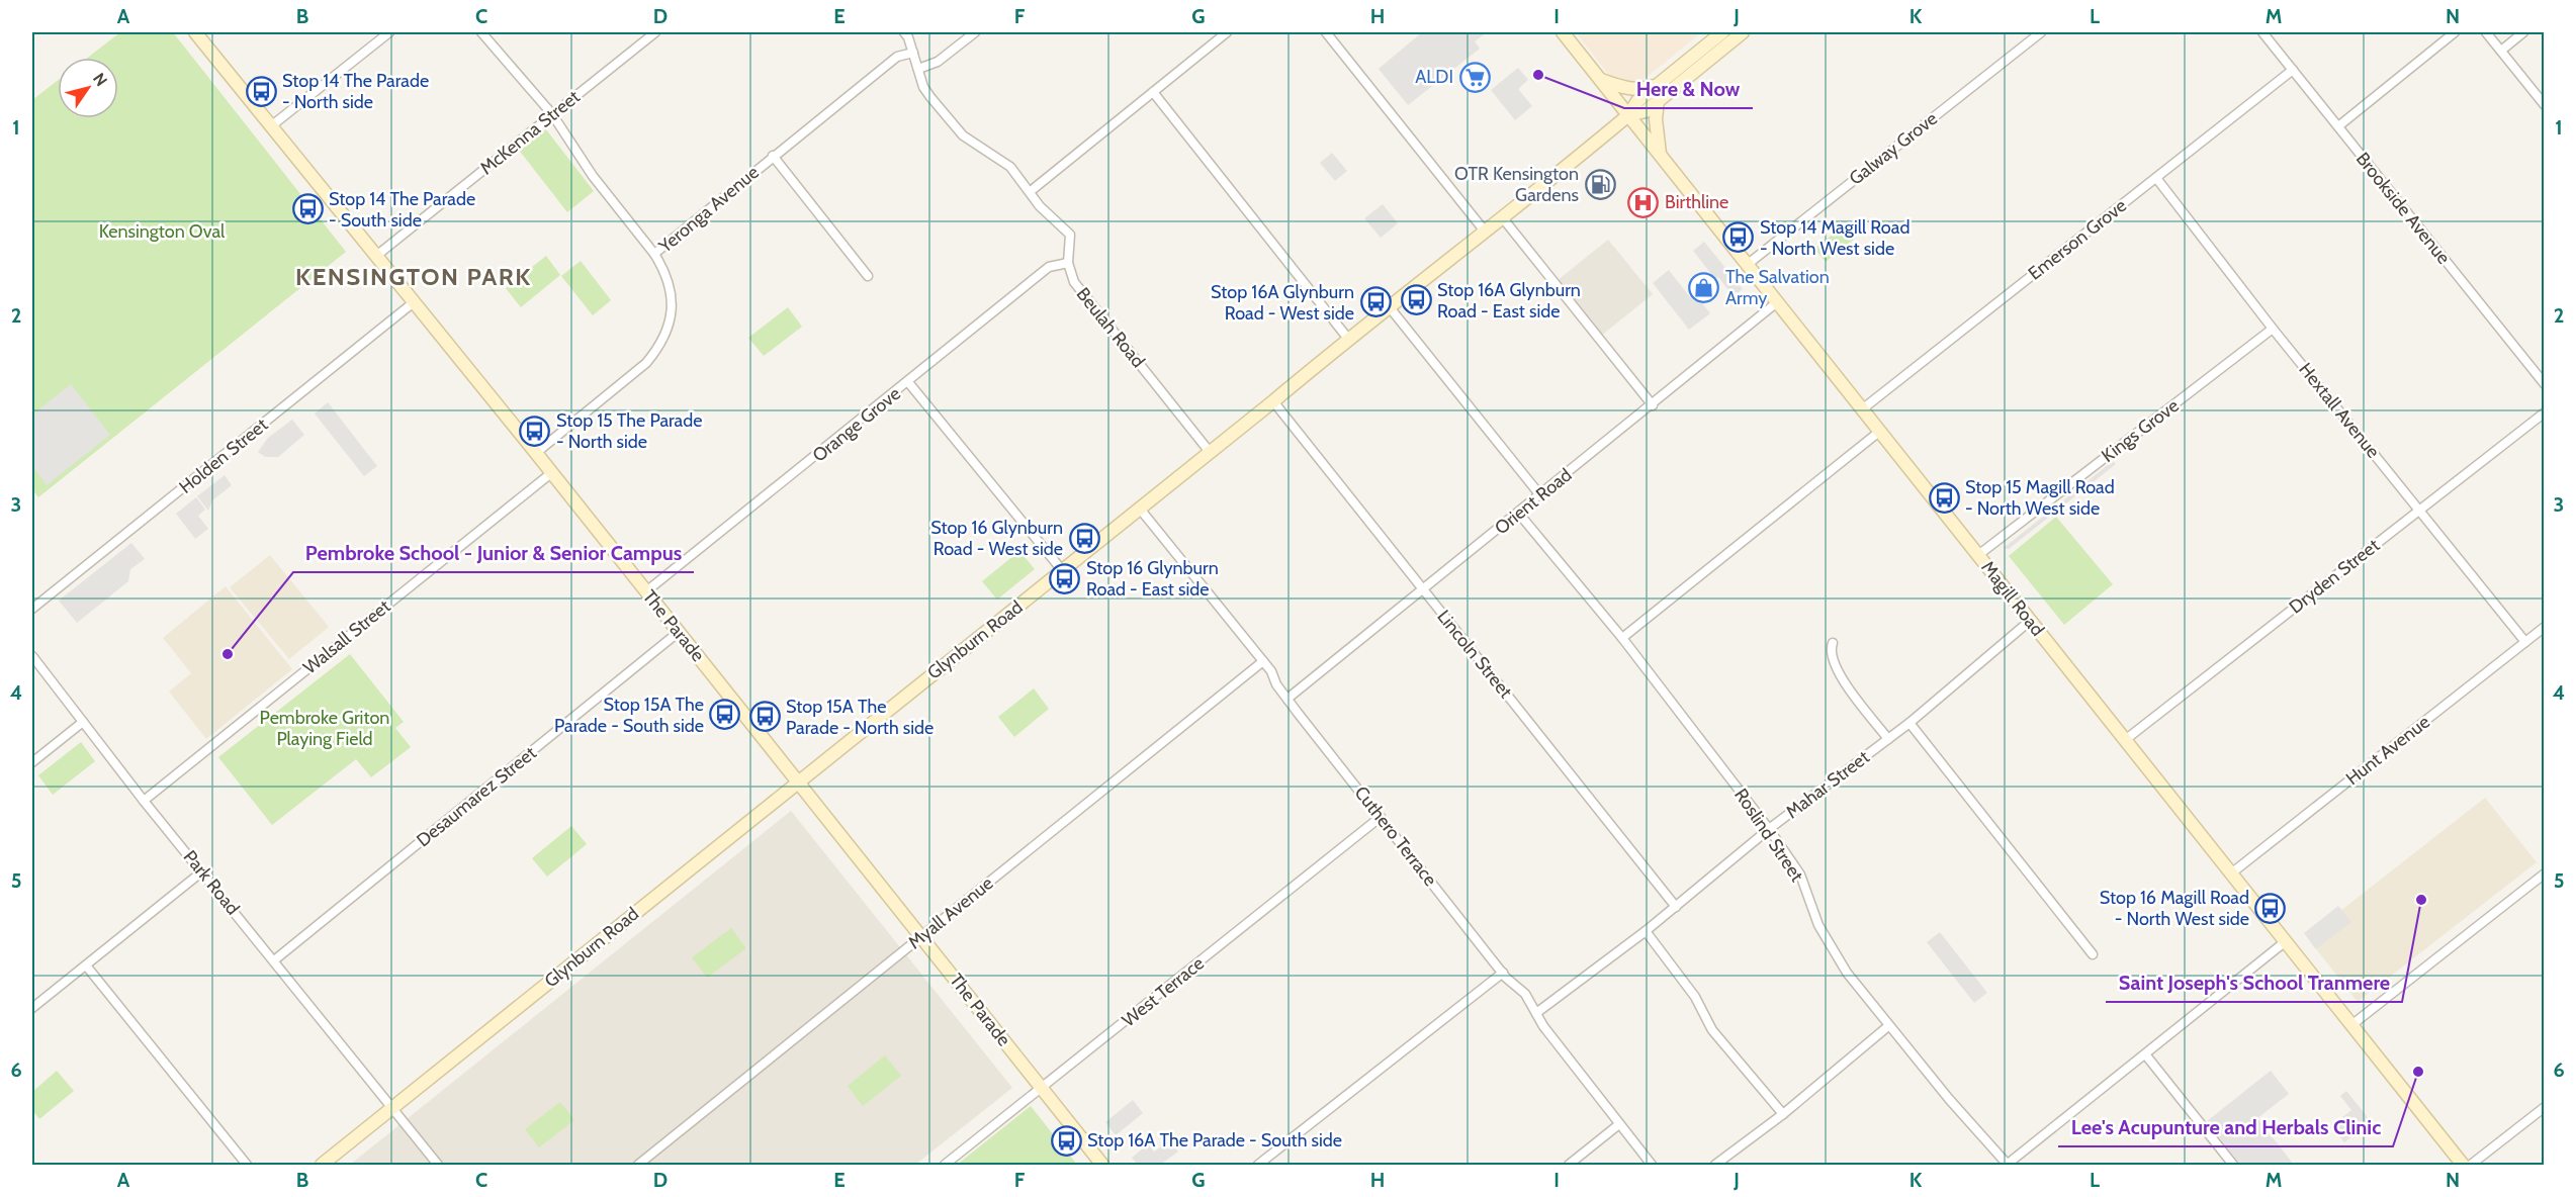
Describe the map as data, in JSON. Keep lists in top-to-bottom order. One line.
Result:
{"streets":{"main road":["Magill Road","The Parade","Glynburn Road"],"street":["McKenna Street","Galway Grove","Brookside Avenue","Yeronga Avenue","Emerson Grove","Beulah Road","Hextall Avenue","Orange Grove","Kings Grove","Holden Street","Orient Road","Dryden Street","Walsall Street","Lincoln Street","Hunt Avenue","Mahar Street","Desaumarez Street","Roslind Street","Cuthero Terrace","Park Road","Myall Avenue","West Terrace"]},"crossings":[["McKenna Street","The Parade"],["Galway Grove","Magill Road"],["Brookside Avenue","Emerson Grove"],["Yeronga Avenue","Beulah Road"],["Yeronga Avenue","The Parade"],["Emerson Grove","Hextall Avenue"],["Emerson Grove","Magill Road"],["Beulah Road","Orange Grove"],["Beulah Road","Glynburn Road"],["Hextall Avenue","Kings Grove"],["Hextall Avenue","Dryden Street"],["Hextall Avenue","Hunt Avenue"],["Orange Grove","The Parade"],["Kings Grove","Magill Road"],["Holden Street","The Parade"],["Orient Road","Magill Road"],["Orient Road","Lincoln Street"],["Orient Road","Roslind Street"],["Orient Road","Cuthero Terrace"],["Dryden Street","Magill Road"],["Magill Road","Glynburn Road"],["Magill Road","Hunt Avenue"],["Magill Road","Mahar Street"],["The Parade","Walsall Street"],["The Parade","Glynburn Road"],["The Parade","Desaumarez Street"],["The Parade","Myall Avenue"],["The Parade","West Terrace"],["Walsall Street","Park Road"],["Glynburn Road","Lincoln Street"],["Glynburn Road","Cuthero Terrace"],["Glynburn Road","Park Road"],["Lincoln Street","Mahar Street"],["Mahar Street","Roslind Street"],["Mahar Street","Cuthero Terrace"],["Desaumarez Street","Park Road"],["Cuthero Terrace","Myall Avenue"],["Cuthero Terrace","West Terrace"]],"districts":["KENSINGTON PARK"],"parks":["Kensington Oval","Pembroke Griton Playing Field"],"places":{"other":["Here & Now","Pembroke School - Junior & Senior Campus","Saint Joseph's School Tranmere","Lee's Acupunture and Herbals Clinic"],"supermarket":["ALDI"],"bus stop":["Stop 14 The Parade - North side","Stop 14 The Parade - South side","Stop 14 Magill Road - North West side","Stop 16A Glynburn Road - East side","Stop 16A Glynburn Road - West side","Stop 15 The Parade - North side","Stop 15 Magill Road - North West side","Stop 16 Glynburn Road - West side","Stop 16 Glynburn Road - East side","Stop 15A The Parade - South side","Stop 15A The Parade - North side","Stop 16 Magill Road - North West side","Stop 16A The Parade - South side"],"fuel station":["OTR Kensington Gardens"],"hospital":["Birthline"],"shop":["The Salvation Army"]},"north":"top right","grid":{"columns":["A","B","C","D","E","F","G","H","I","J","K","L","M","N"],"rows":["1","2","3","4","5","6"]}}
